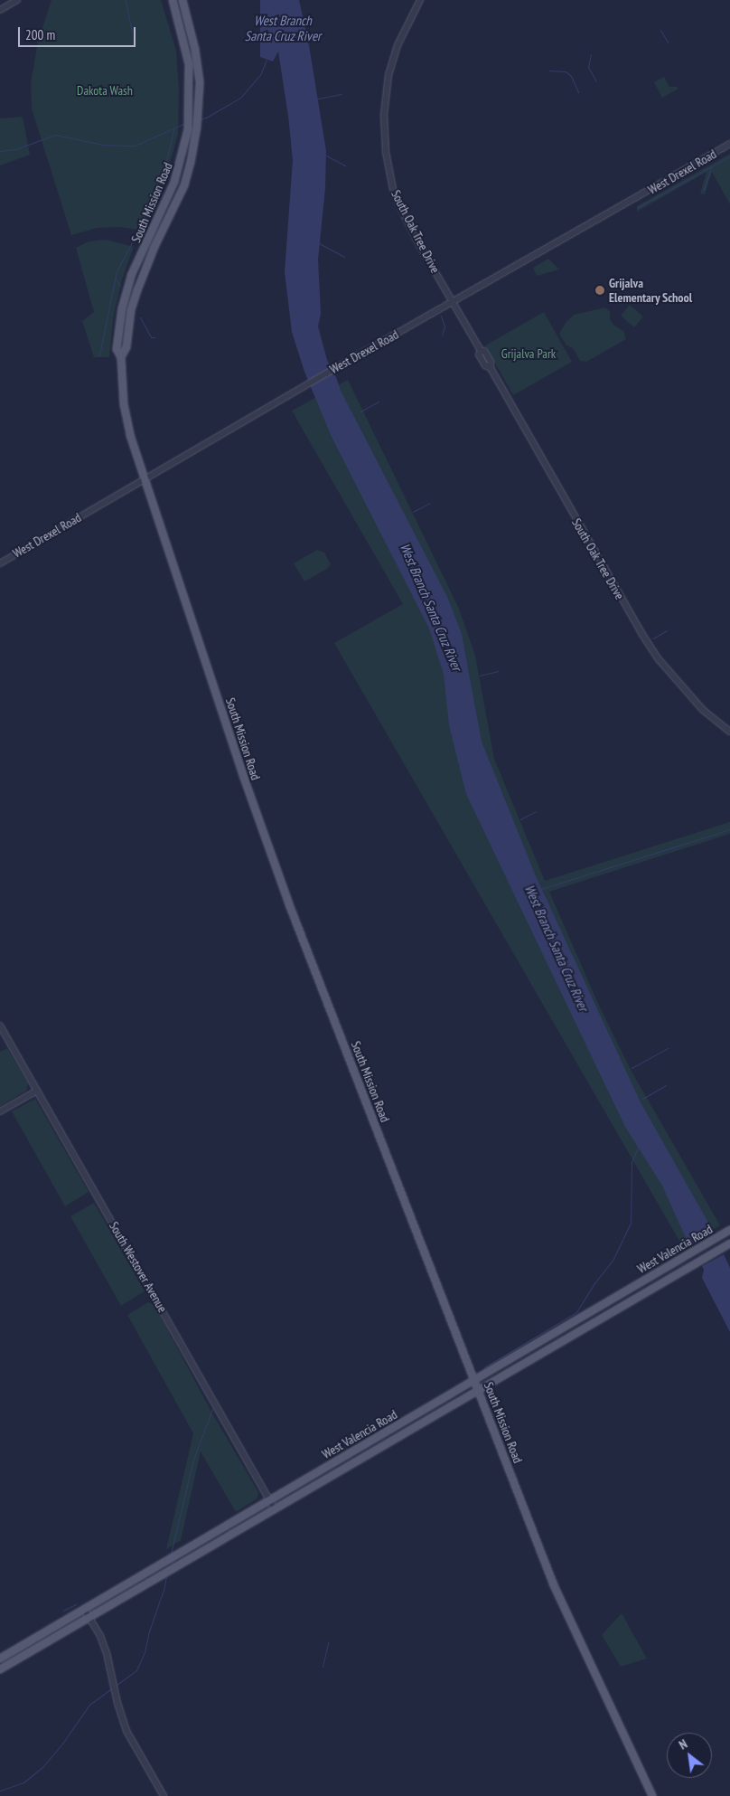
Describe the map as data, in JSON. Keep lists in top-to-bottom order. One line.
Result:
{"streets":{"main road":["South Mission Road","West Valencia Road"],"street":["West Drexel Road","South Oak Tree Drive","South Westover Avenue"]},"crossings":[["West Drexel Road","South Mission Road"],["West Drexel Road","South Oak Tree Drive"],["South Mission Road","West Valencia Road"],["West Valencia Road","South Westover Avenue"]],"water":["West Branch Santa Cruz River"],"parks":["Dakota Wash","Grijalva Park"],"places":["Grijalva Elementary School"],"scale_bar":"200 m","north":"top left"}
